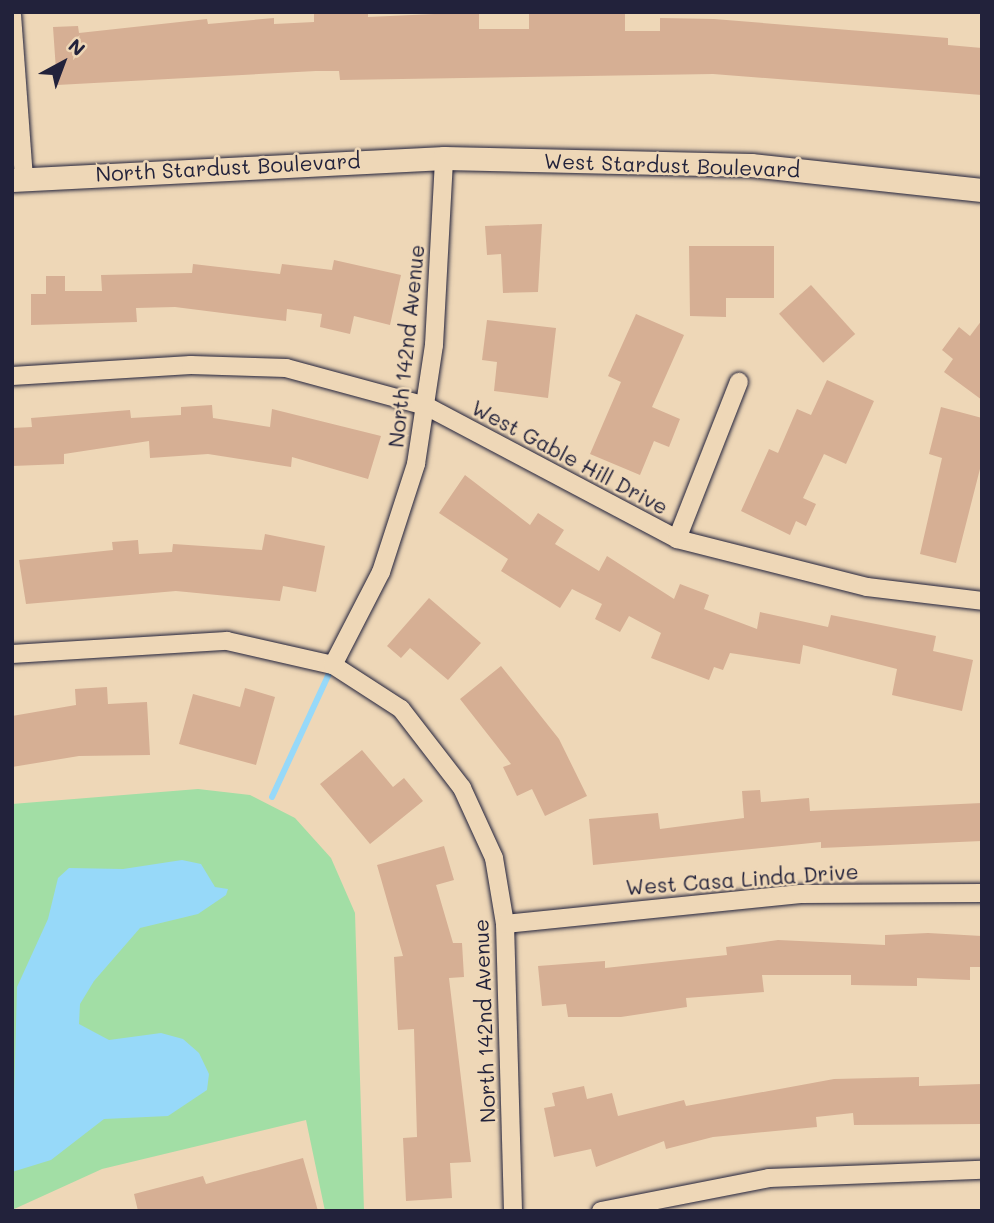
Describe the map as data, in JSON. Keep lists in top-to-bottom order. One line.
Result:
{"streets":{"street":["West Stardust Boulevard","North Stardust Boulevard","North 142nd Avenue","West Gable Hill Drive","West Casa Linda Drive"]},"crossings":[["West Stardust Boulevard","North Stardust Boulevard"],["West Stardust Boulevard","North 142nd Avenue"],["North Stardust Boulevard","North 142nd Avenue"],["North 142nd Avenue","West Gable Hill Drive"],["North 142nd Avenue","West Casa Linda Drive"]],"north":"top right"}
